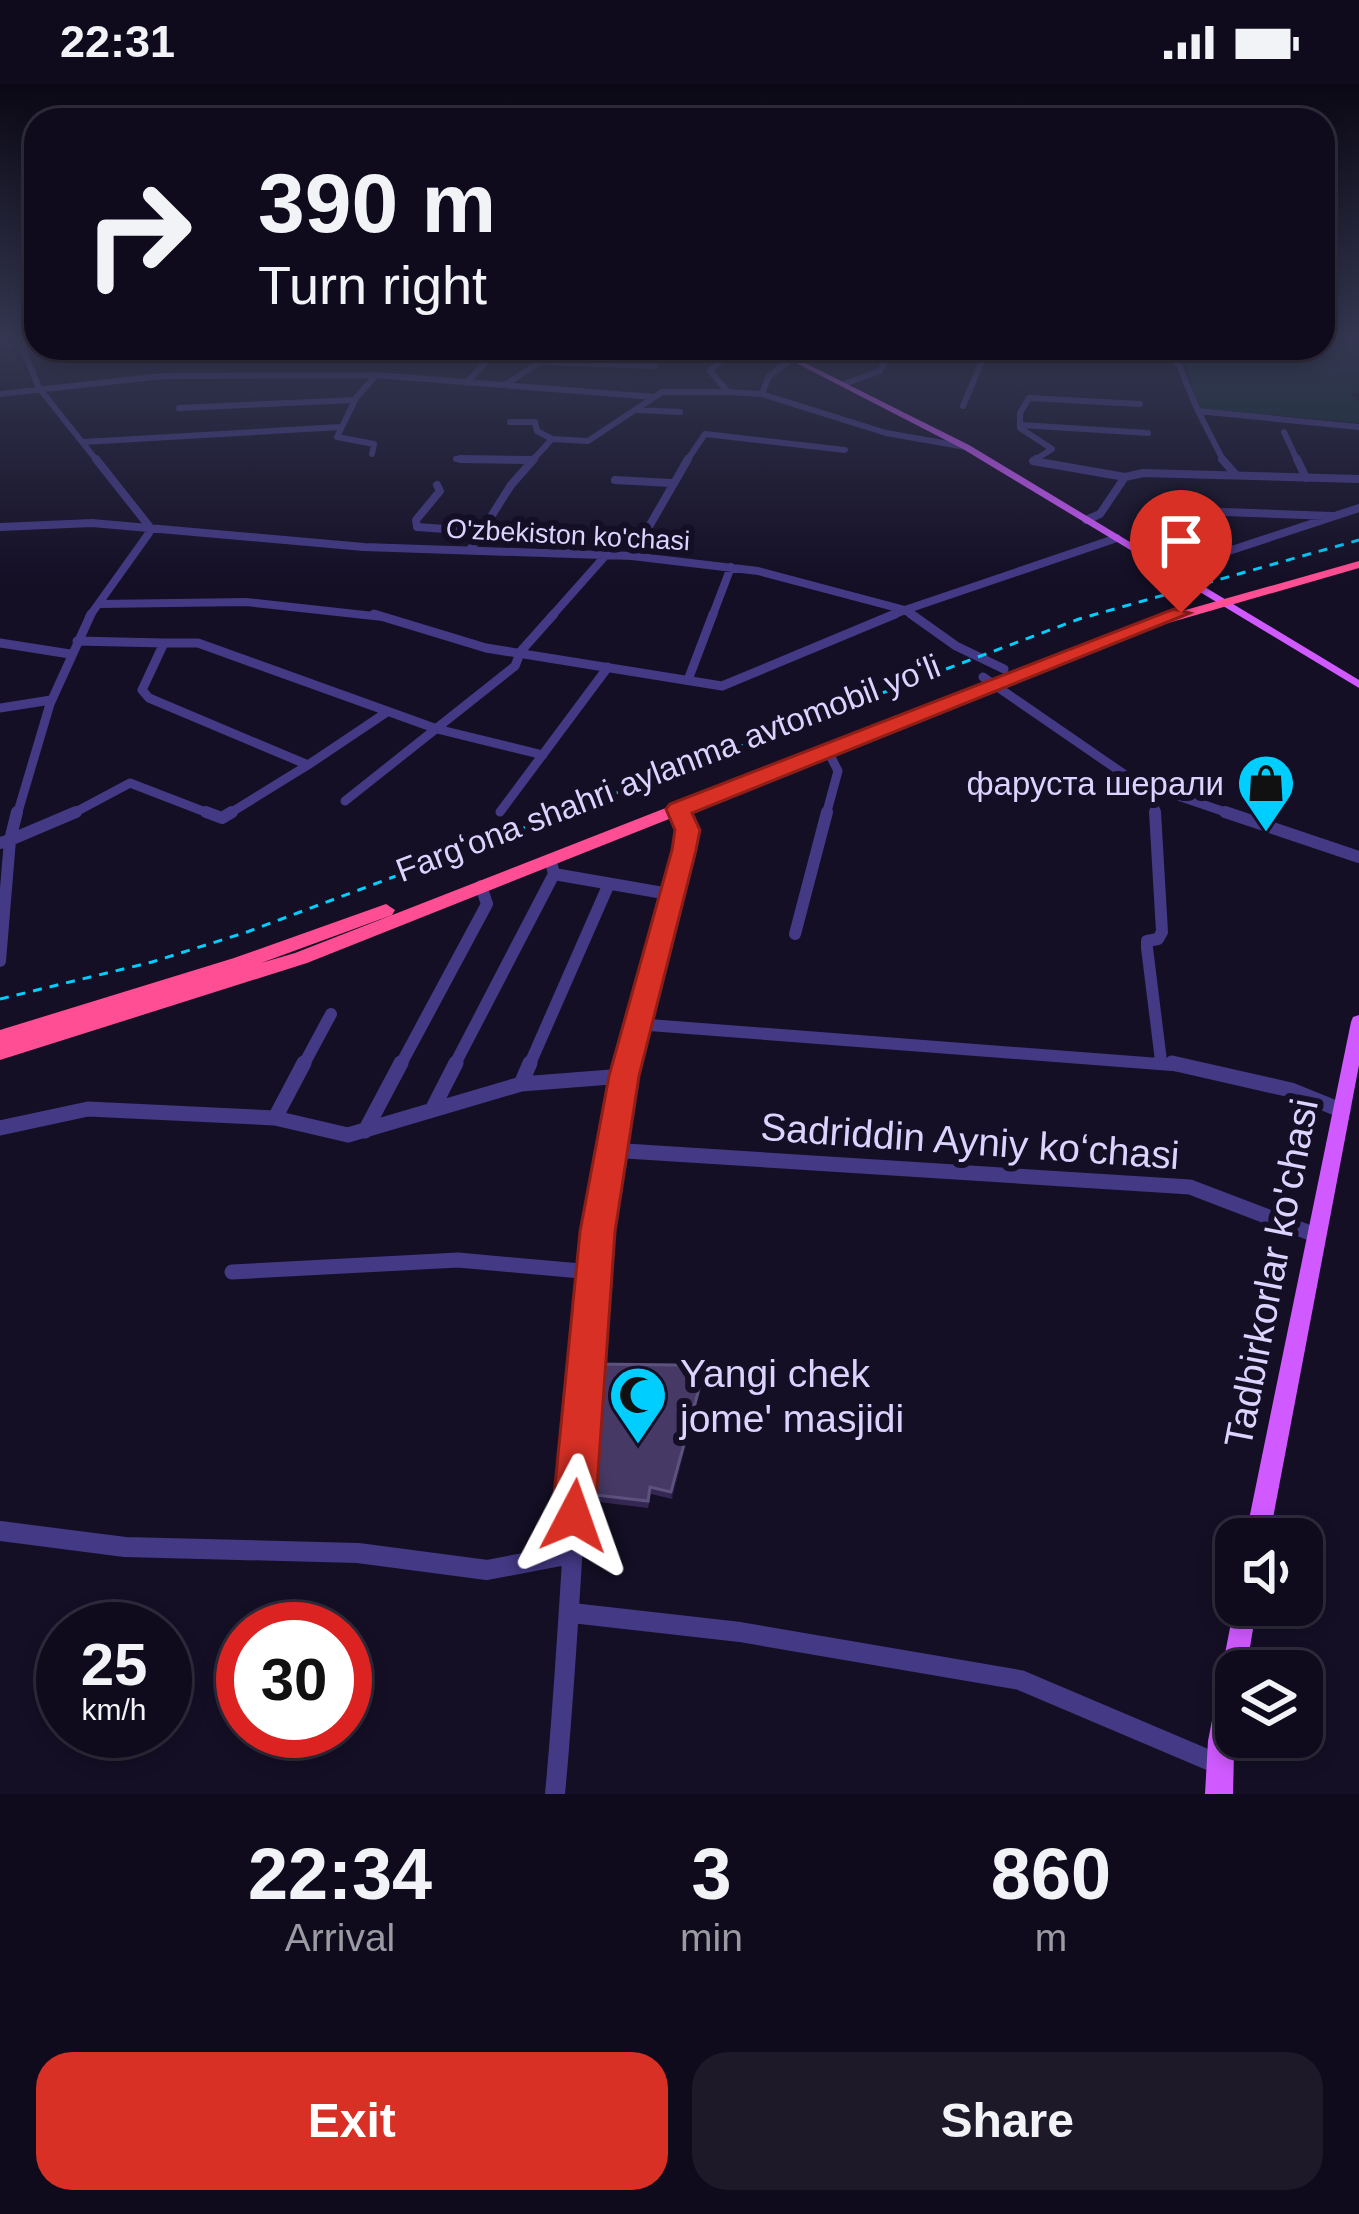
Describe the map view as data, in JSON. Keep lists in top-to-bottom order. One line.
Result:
{"streets":{"highway":["Fargʻona shahri aylanma avtomobil yoʻli"],"main road":["Tadbirkorlar ko'chasi"],"street":["O'zbekiston ko'chasi","Sadriddin Ayniy koʻchasi"]},"crossings":[["Sadriddin Ayniy koʻchasi","Tadbirkorlar ko'chasi"]],"places":{"shop":["фаруста шерали"],"mosque":["Yangi chek jome' masjidi"]},"page":{"status":"22:31","turn":["390 m","Turn right"],"speed":"25 km/h","limit":"30","eta":["22:34","Arrival","3","min","860","m"],"buttons":["Exit","Share"]}}
